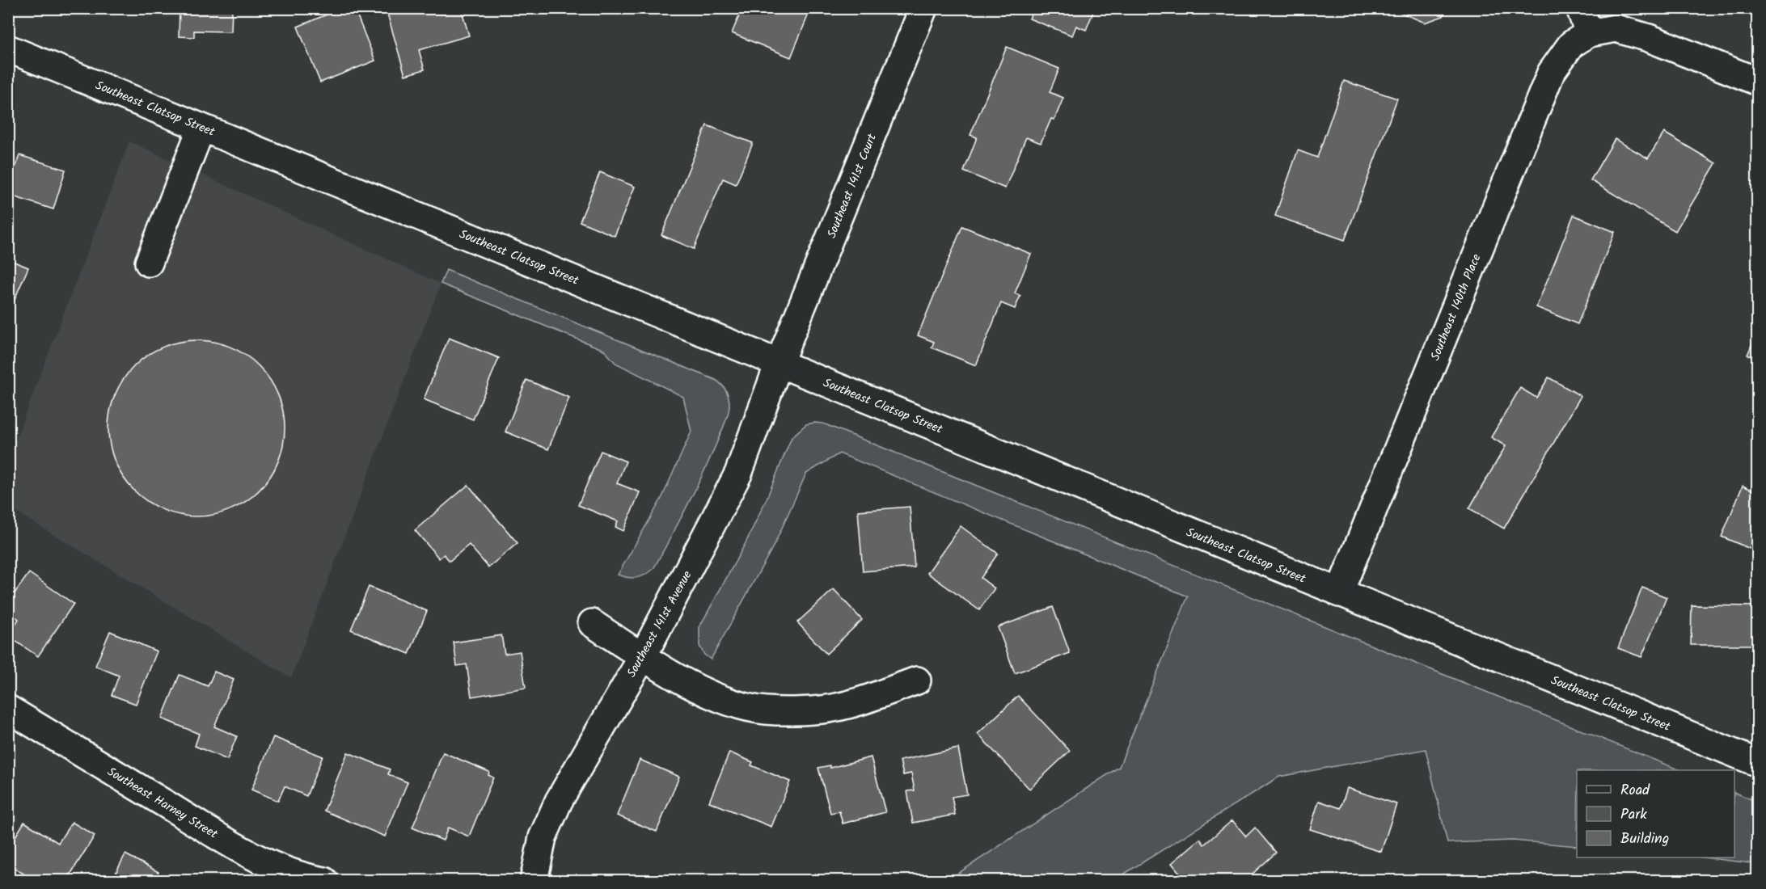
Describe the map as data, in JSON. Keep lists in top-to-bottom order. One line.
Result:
{"streets":{"street":["Southeast Clatsop Street","Southeast 141st Court","Southeast 140th Place","Southeast 141st Avenue","Southeast Harney Street"]},"crossings":[["Southeast Clatsop Street","Southeast 141st Court"],["Southeast Clatsop Street","Southeast 140th Place"],["Southeast Clatsop Street","Southeast 141st Avenue"],["Southeast 141st Court","Southeast 141st Avenue"]],"legend":["Road","Park","Building"]}
